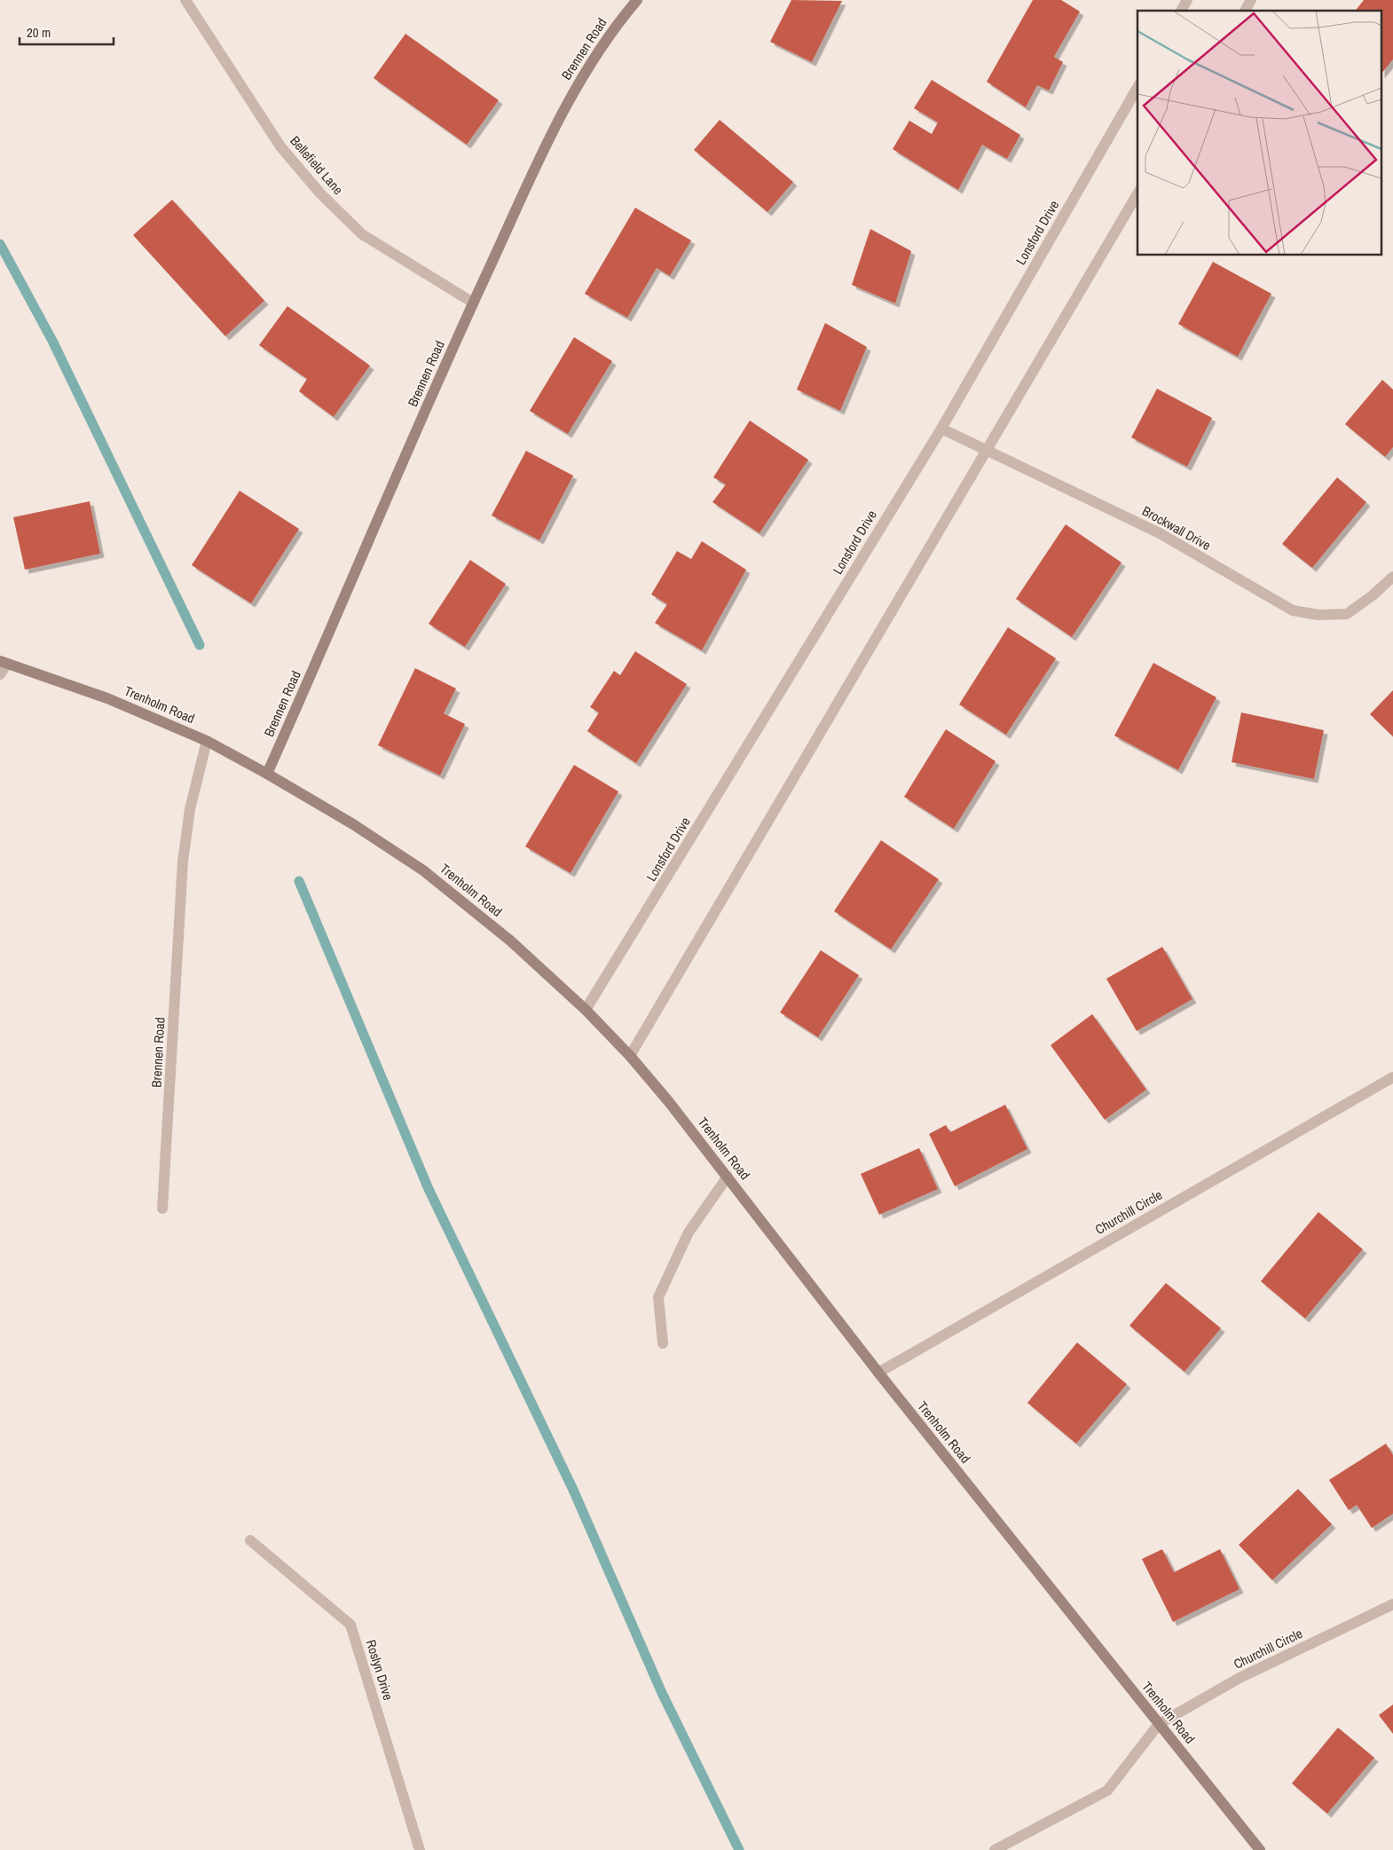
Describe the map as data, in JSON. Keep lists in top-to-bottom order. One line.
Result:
{"streets":{"main road":["Brennen Road","Trenholm Road"],"street":["Bellefield Lane","Lonsford Drive","Brockwall Drive","Churchill Circle","Roslyn Drive"]},"crossings":[["Brennen Road","Bellefield Lane"],["Brennen Road","Trenholm Road"],["Lonsford Drive","Brockwall Drive"],["Lonsford Drive","Trenholm Road"],["Trenholm Road","Churchill Circle"]],"scale_bar":"20 m"}
